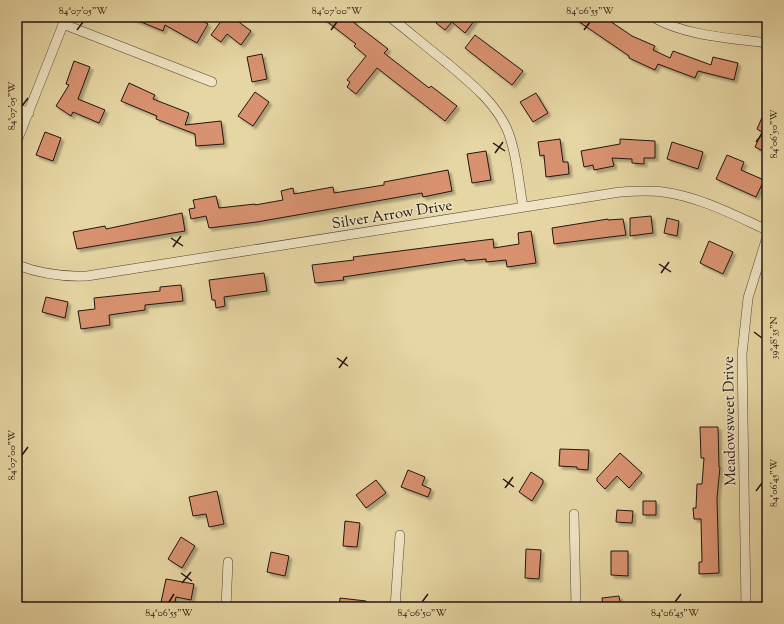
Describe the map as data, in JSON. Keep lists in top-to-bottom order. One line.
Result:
{"streets":{"street":["Silver Arrow Drive","Meadowsweet Drive"]},"coordinates":["84°07'05\"W","84°07'00\"W","84°06'55\"W","84°06'50\"W","39°48'35\"N","84°06'45\"W"]}
